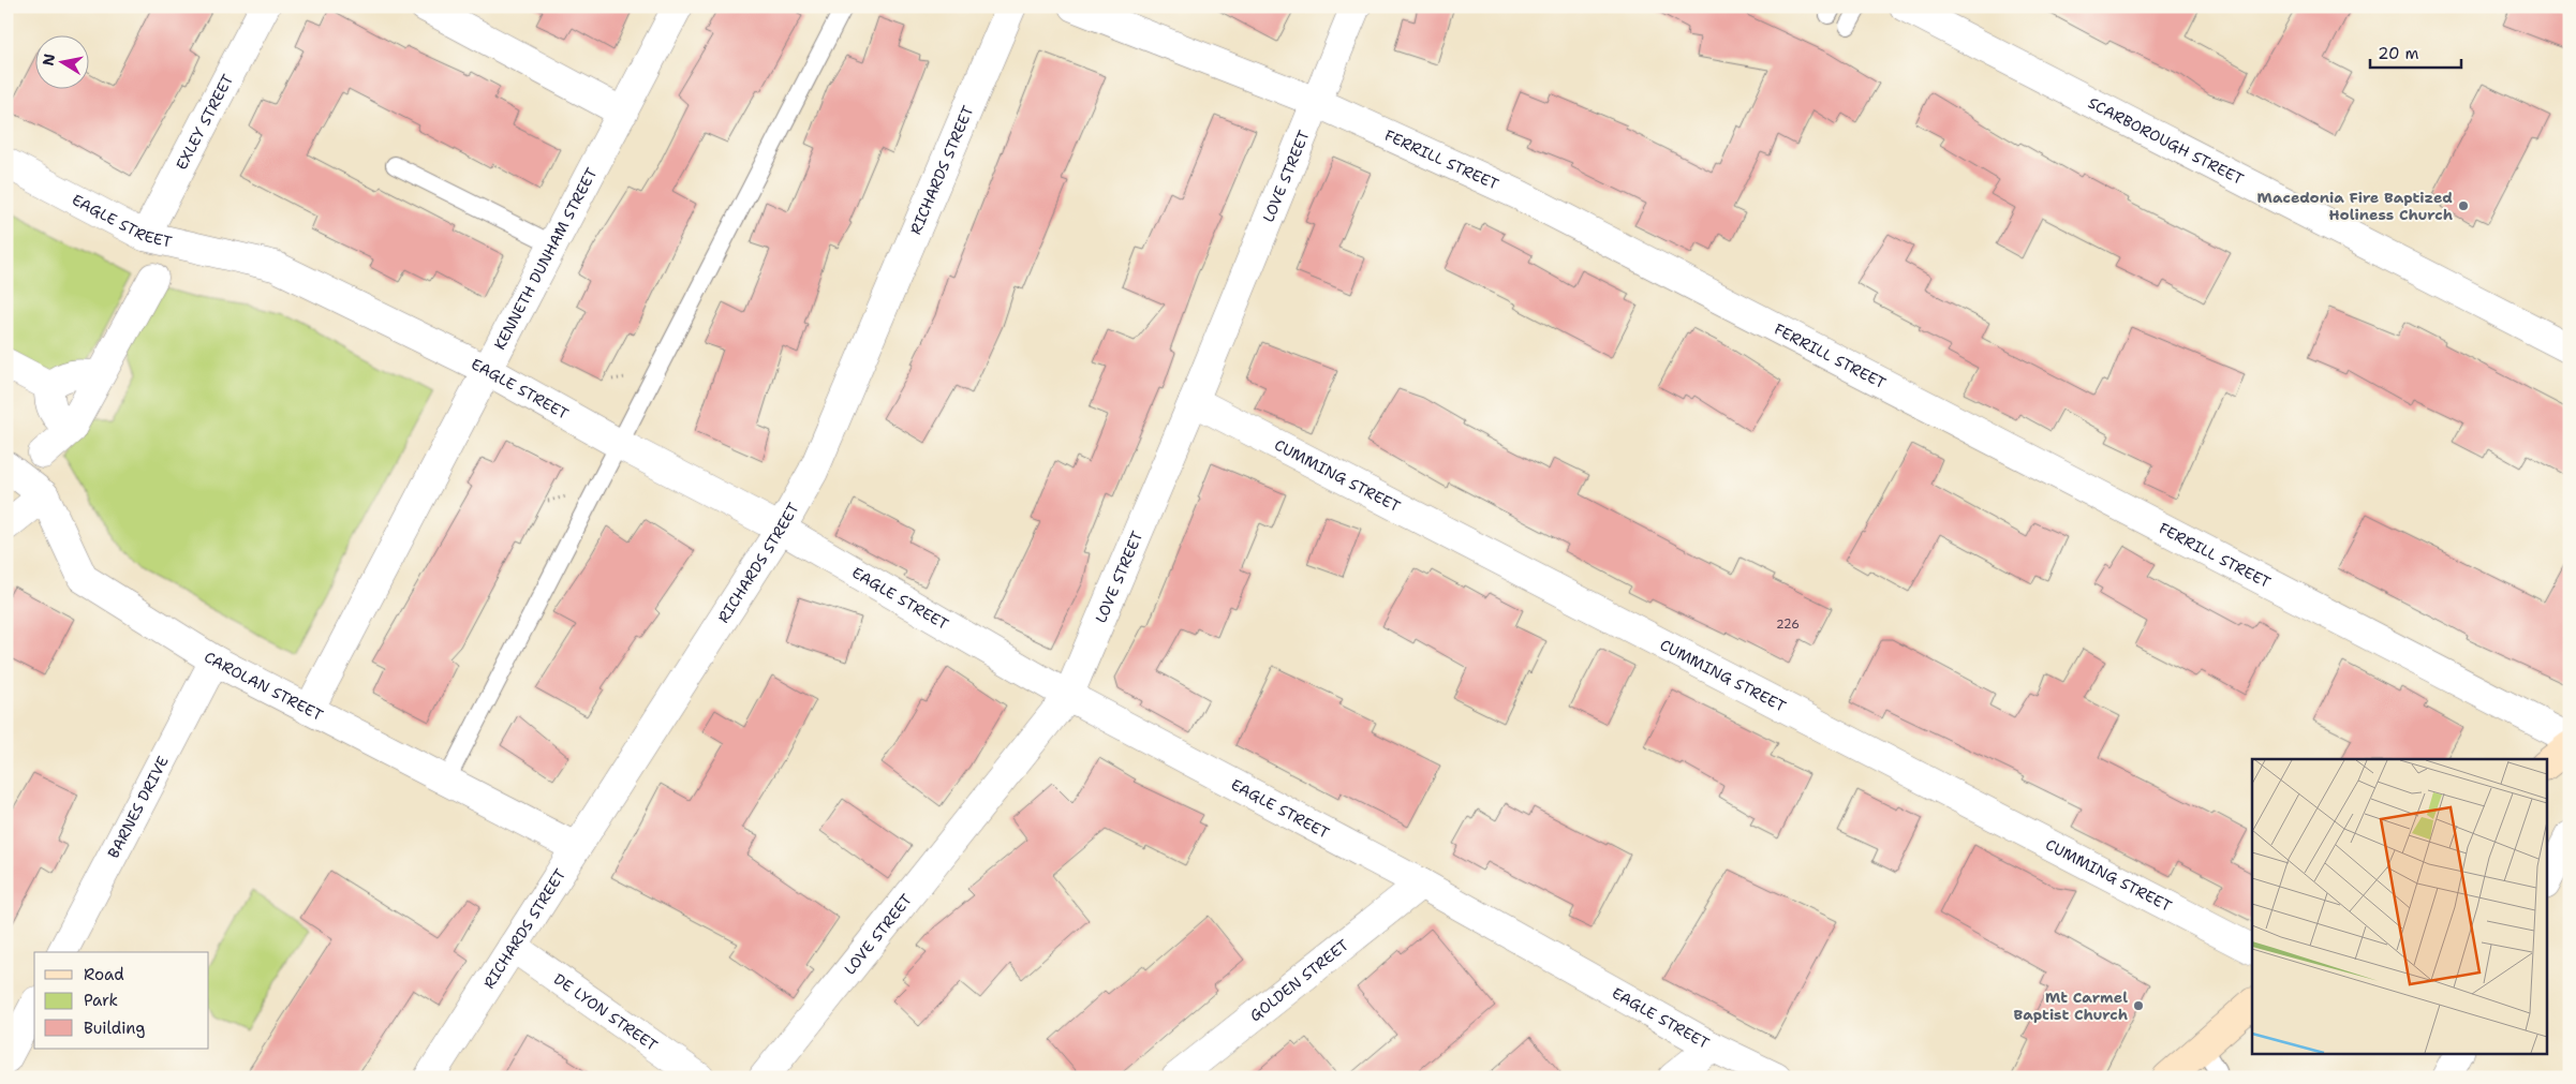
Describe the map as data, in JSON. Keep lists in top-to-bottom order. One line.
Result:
{"streets":{"street":["EXLEY STREET","SCARBOROUGH STREET","FERRILL STREET","RICHARDS STREET","LOVE STREET","EAGLE STREET","KENNETH DUNHAM STREET","CUMMING STREET","CAROLAN STREET","BARNES DRIVE","GOLDEN STREET","DE LYON STREET"]},"crossings":[["EXLEY STREET","EAGLE STREET"],["FERRILL STREET","LOVE STREET"],["RICHARDS STREET","EAGLE STREET"],["RICHARDS STREET","CAROLAN STREET"],["RICHARDS STREET","DE LYON STREET"],["LOVE STREET","EAGLE STREET"],["LOVE STREET","CUMMING STREET"],["EAGLE STREET","KENNETH DUNHAM STREET"],["EAGLE STREET","GOLDEN STREET"],["KENNETH DUNHAM STREET","CAROLAN STREET"],["CAROLAN STREET","BARNES DRIVE"]],"places":["Macedonia Fire Baptized Holiness Church","Mt Carmel Baptist Church"],"house_numbers":["226"],"legend":["Road","Park","Building"],"scale_bar":"20 m","north":"left"}
